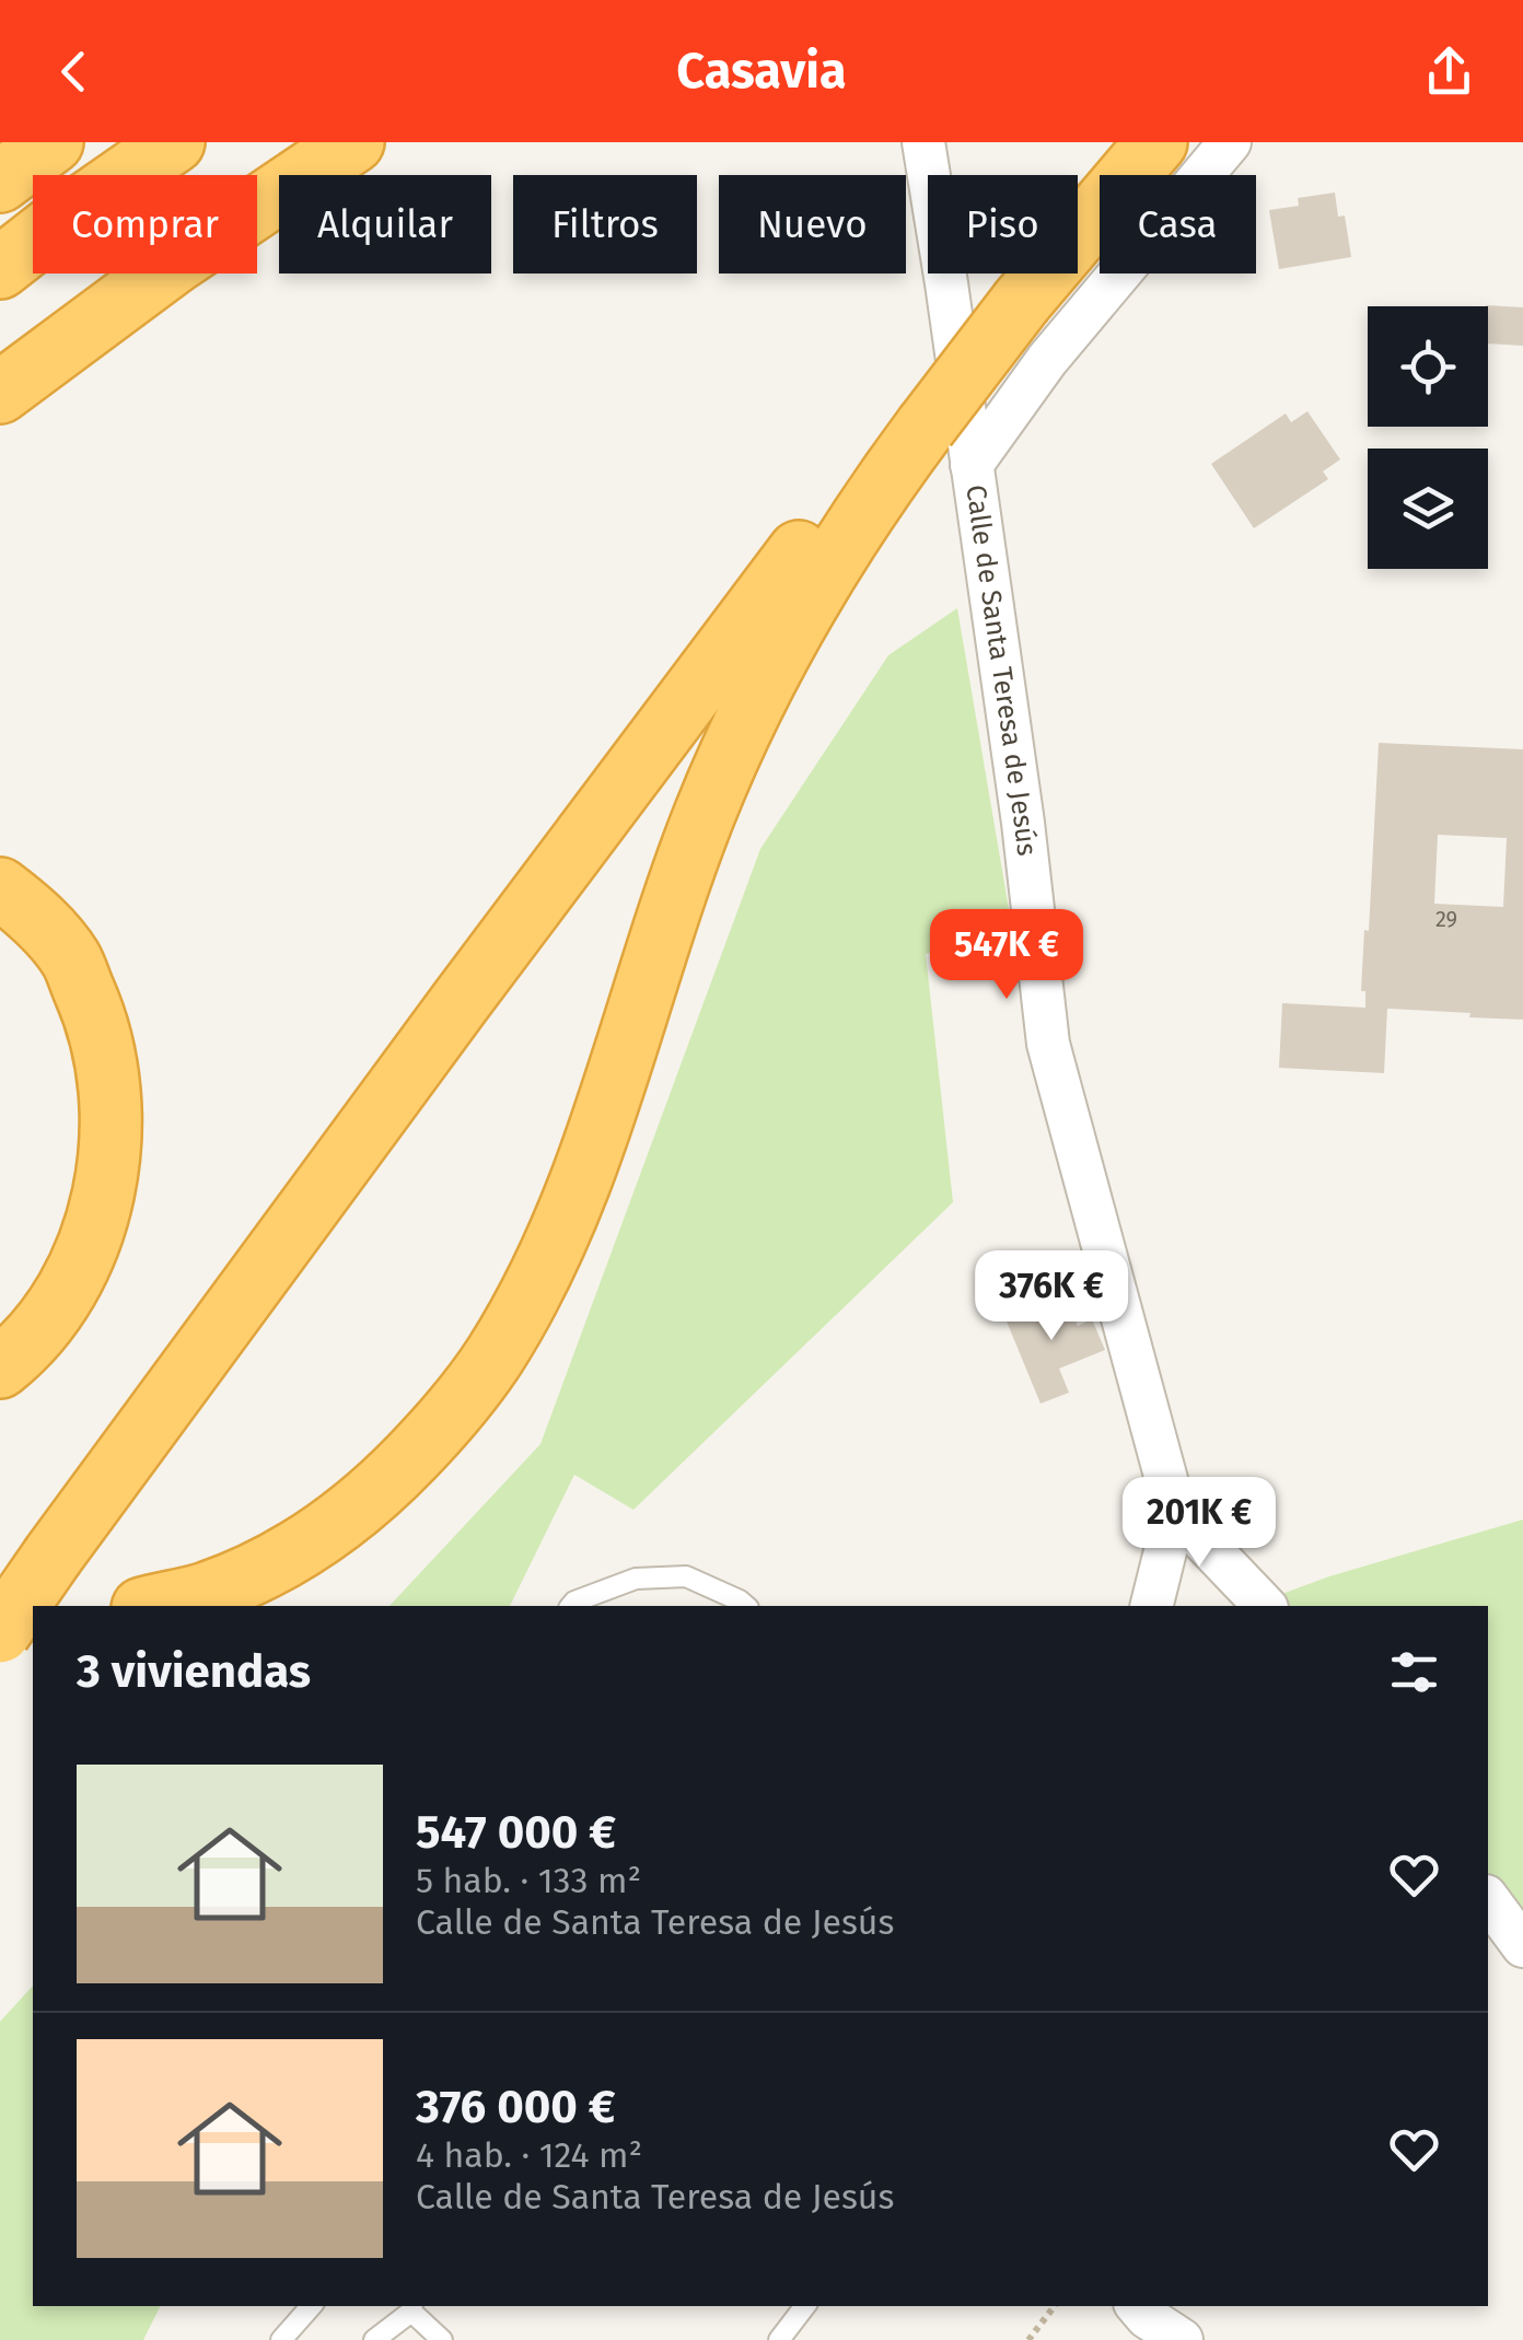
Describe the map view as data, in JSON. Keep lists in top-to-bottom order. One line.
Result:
{"streets":{"street":["Calle de Santa Teresa de Jesús"]},"house_numbers":["29"],"page":{"header":"Casavia","chip":["Comprar","Alquilar","Filtros","Nuevo","Piso","Casa"],"price":["547K €","376K €","201K €"],"heading":"3 viviendas","list":[{"name":"547 000 €","note":"5 hab. · 133 m² · Calle de Santa Teresa de Jesús"},{"name":"376 000 €","note":"4 hab. · 124 m² · Calle de Santa Teresa de Jesús"}]}}
